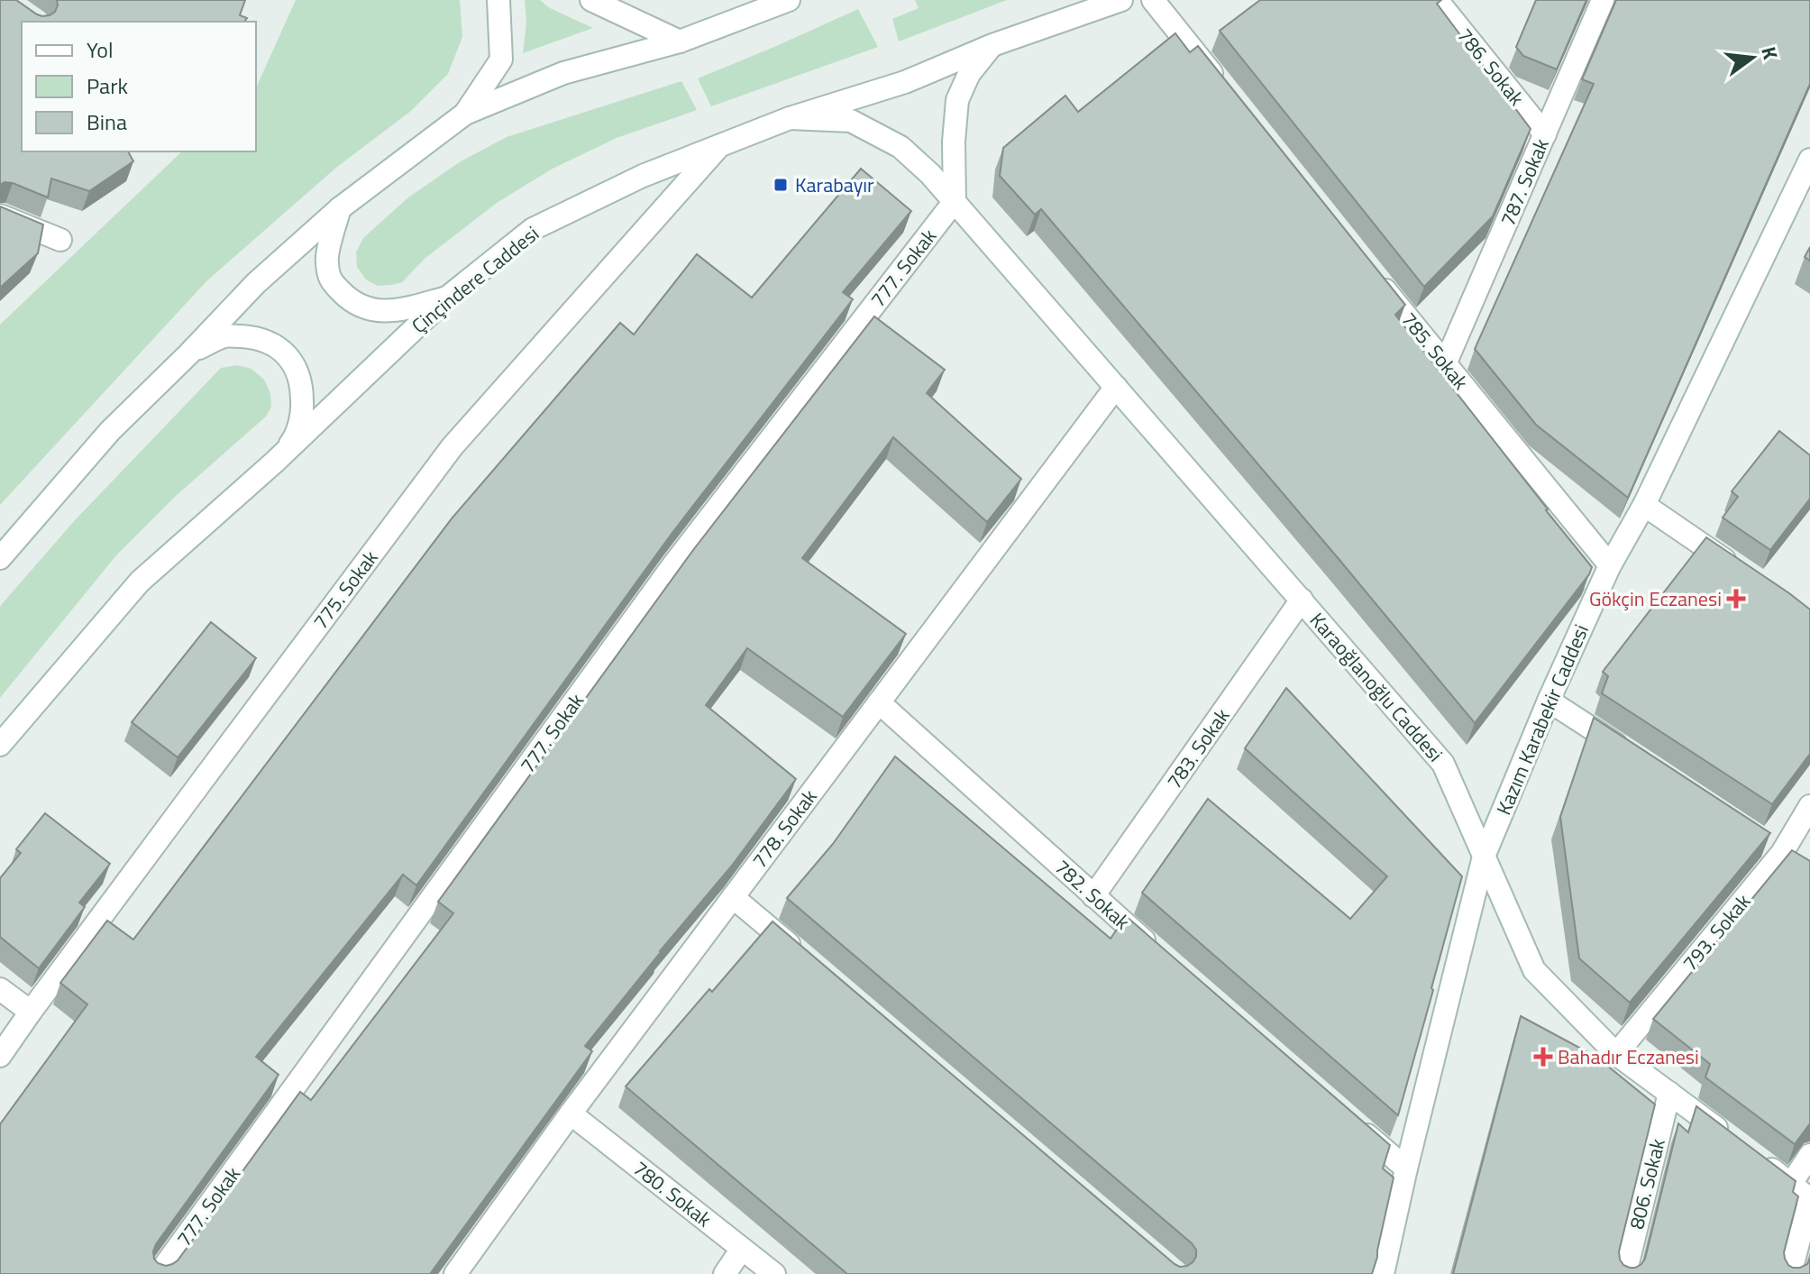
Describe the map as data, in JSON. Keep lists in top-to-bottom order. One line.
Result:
{"streets":{"street":["786. Sokak","787. Sokak","777. Sokak","Çinçindere Caddesi","785. Sokak","775. Sokak","Karaoğlanoğlu Caddesi","Kazım Karabekir Caddesi","783. Sokak","778. Sokak","782. Sokak","793. Sokak","806. Sokak","780. Sokak"]},"crossings":[["786. Sokak","787. Sokak"],["787. Sokak","785. Sokak"],["777. Sokak","Karaoğlanoğlu Caddesi"],["Çinçindere Caddesi","775. Sokak"],["Çinçindere Caddesi","Karaoğlanoğlu Caddesi"],["785. Sokak","Kazım Karabekir Caddesi"],["Karaoğlanoğlu Caddesi","Kazım Karabekir Caddesi"],["Karaoğlanoğlu Caddesi","783. Sokak"],["Karaoğlanoğlu Caddesi","778. Sokak"],["Karaoğlanoğlu Caddesi","793. Sokak"],["Karaoğlanoğlu Caddesi","806. Sokak"],["783. Sokak","782. Sokak"],["778. Sokak","782. Sokak"],["778. Sokak","780. Sokak"]],"places":{"transit":["Karabayır"],"health":["Gökçin Eczanesi","Bahadır Eczanesi"]},"legend":["Yol","Park","Bina"],"north":"right"}
